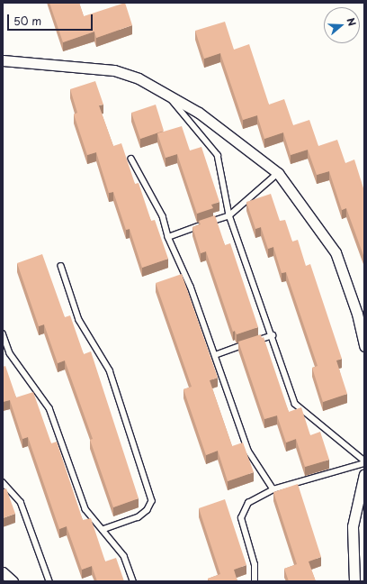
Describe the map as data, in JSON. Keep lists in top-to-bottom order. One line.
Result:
{"scale_bar":"50 m","north":"right"}
